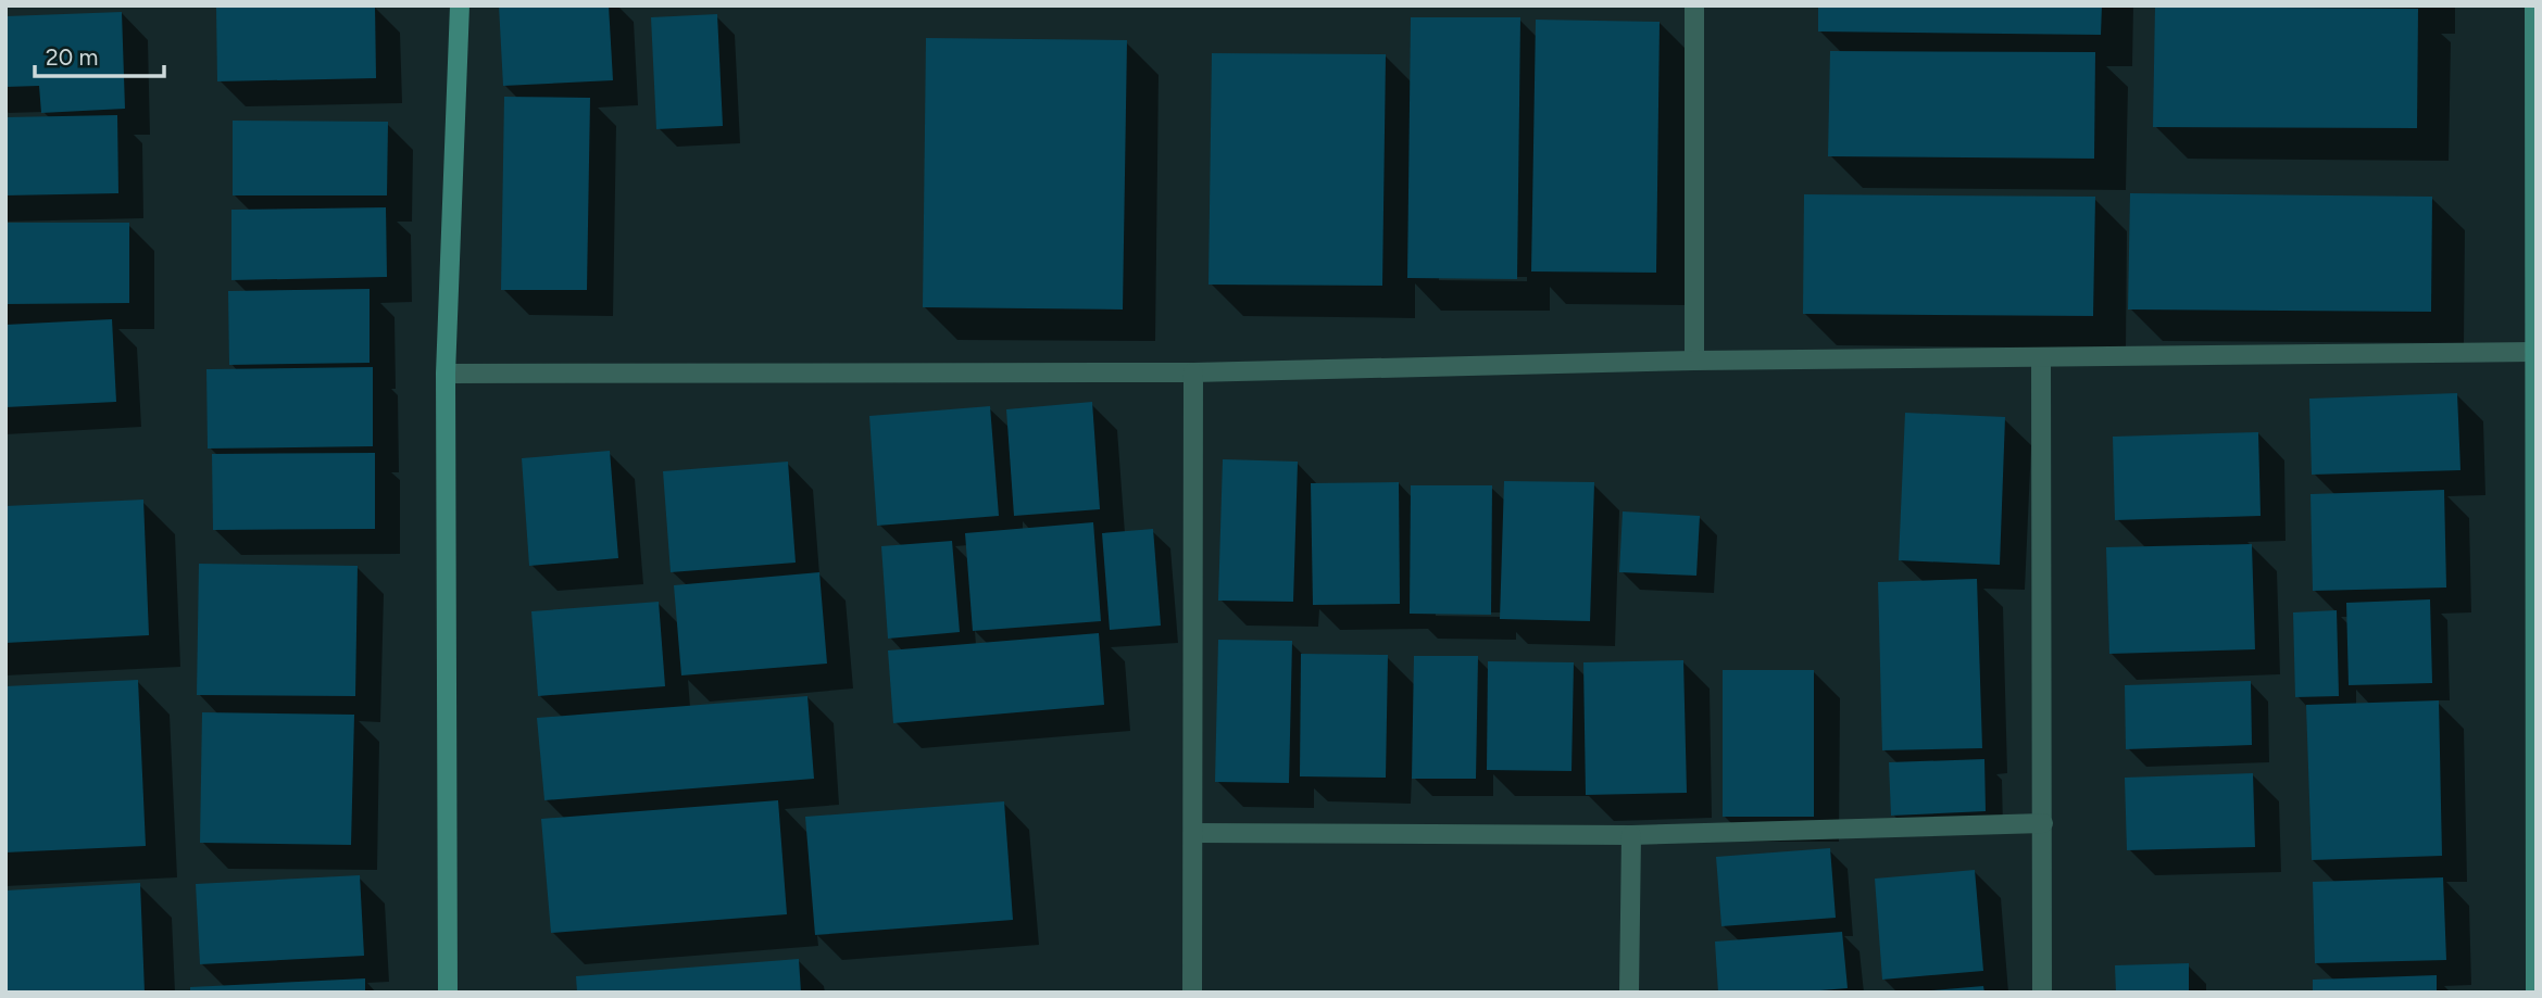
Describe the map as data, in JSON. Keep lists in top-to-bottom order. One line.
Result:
{"scale_bar":"20 m"}
